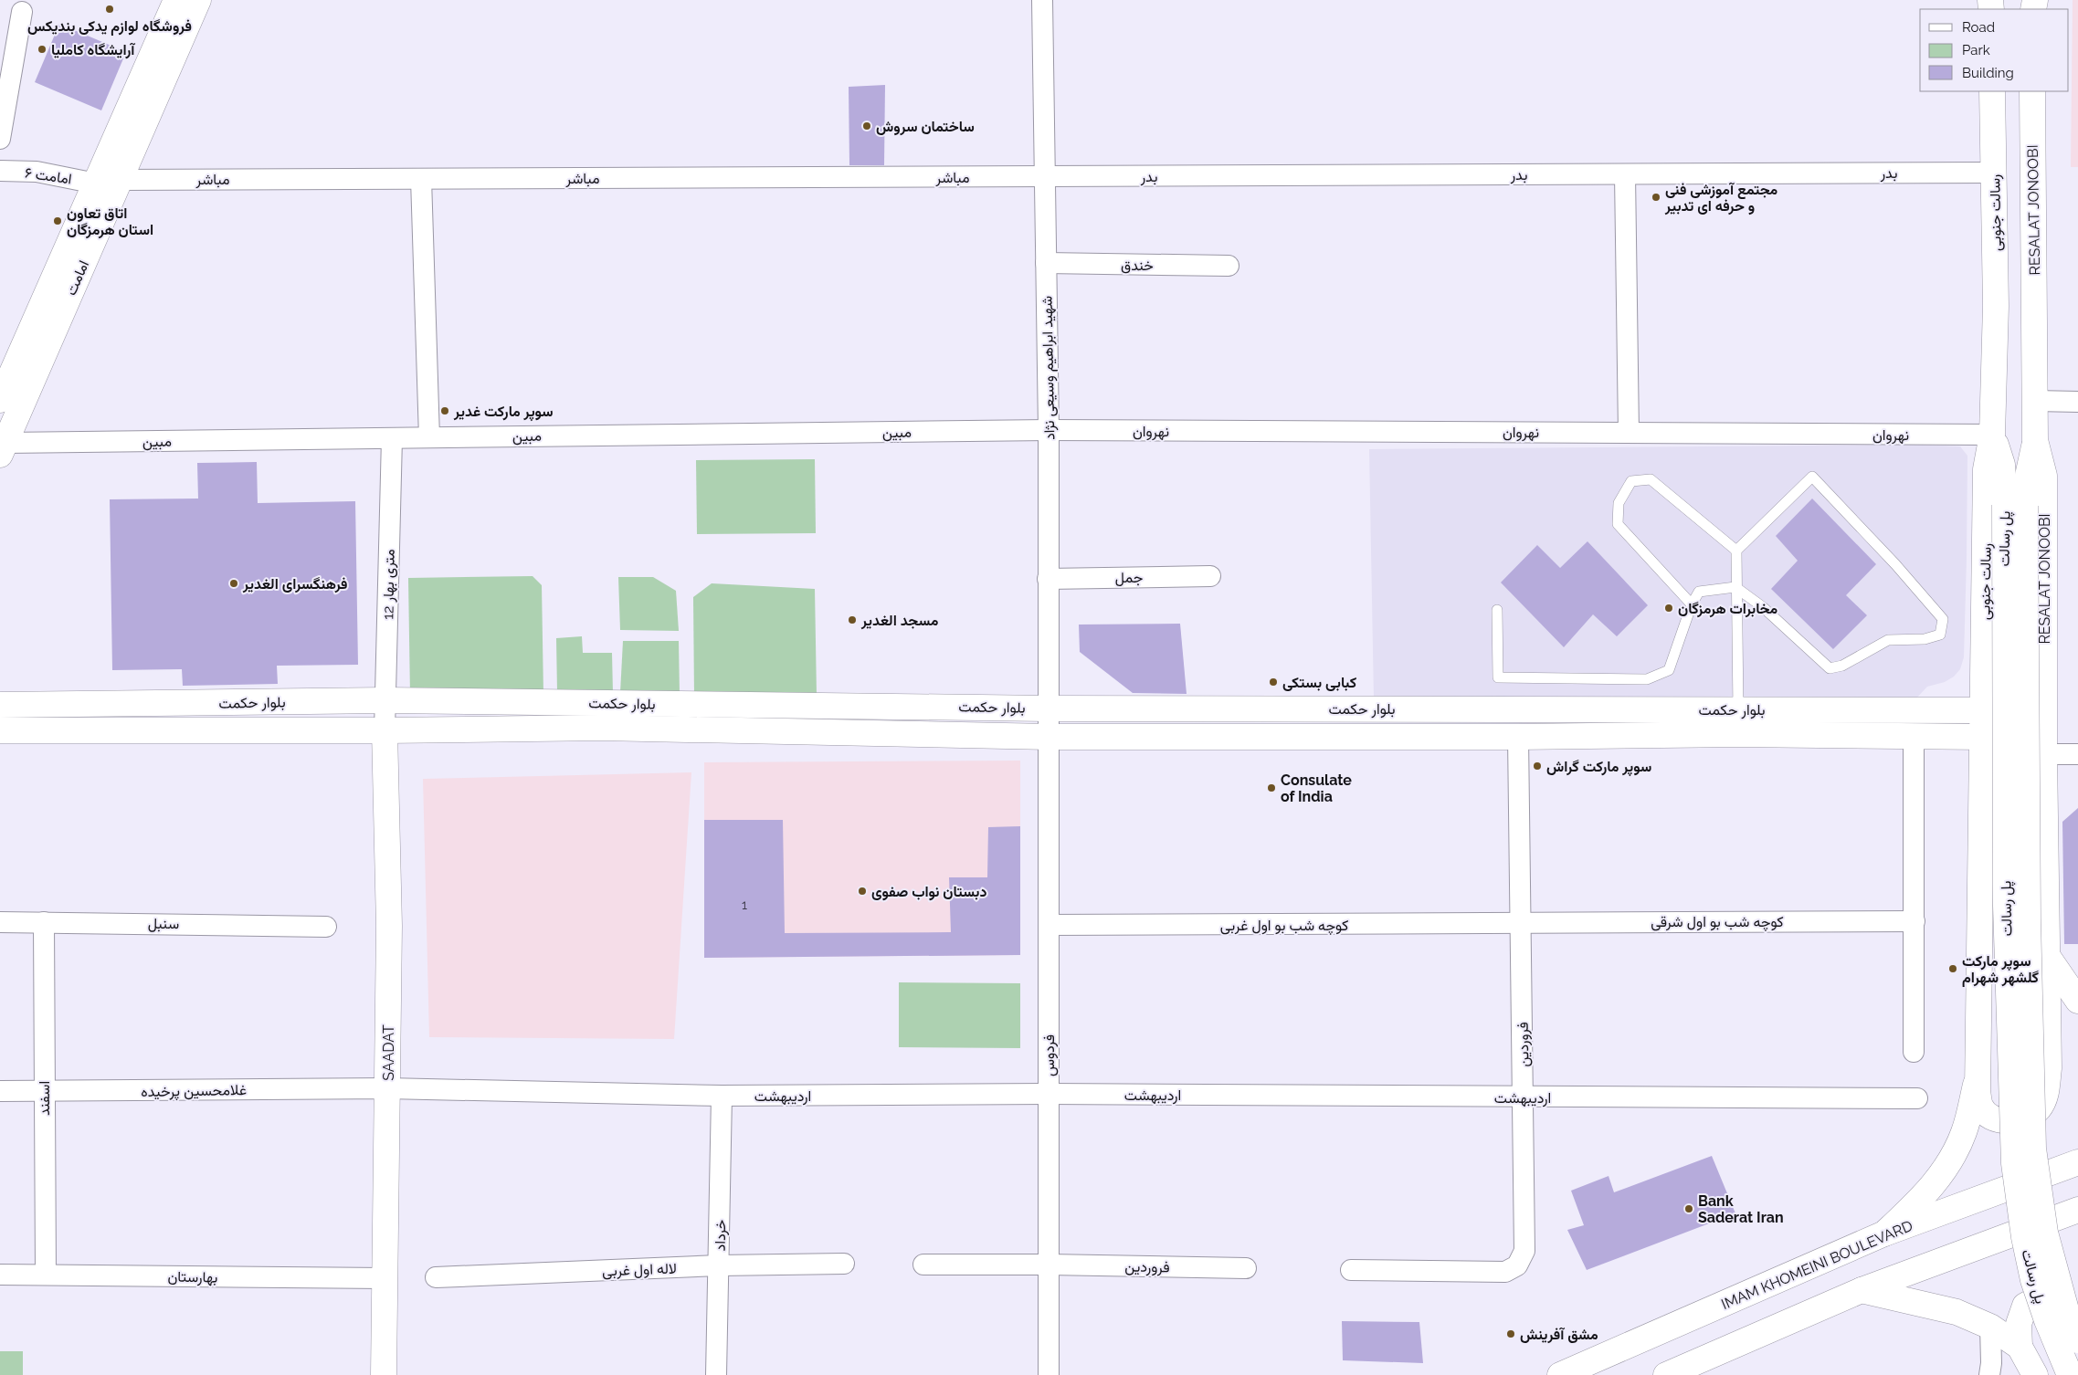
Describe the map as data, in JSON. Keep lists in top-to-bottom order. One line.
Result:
{"streets":{"main road":["RESALAT JONOOBI","رسالت جنوبی","امامت","پل رسالت","بلوار حکمت","SAADAT","IMAM KHOMEINI BOULEVARD"],"street":["بدر","امامت ۶","مباشر","خندق","شهید ابراهیم وسیعی نژاد","نهروان","مبین","جمل","12 متری بهار","کوچه شب بو اول شرقی","سنبل","کوچه شب بو اول غربی","فروردین","فردوس","غلامحسین پرخیده","اردیبهشت","اسفند","خرداد","لاله اول غربی","بهارستان"]},"crossings":[["بدر","مباشر"],["بدر","رسالت جنوبی"],["بدر","شهید ابراهیم وسیعی نژاد"],["امامت ۶","مباشر"],["امامت ۶","امامت"],["مباشر","امامت"],["مباشر","شهید ابراهیم وسیعی نژاد"],["RESALAT JONOOBI","رسالت جنوبی"],["RESALAT JONOOBI","پل رسالت"],["رسالت جنوبی","نهروان"],["رسالت جنوبی","پل رسالت"],["رسالت جنوبی","بلوار حکمت"],["خندق","شهید ابراهیم وسیعی نژاد"],["امامت","مبین"],["شهید ابراهیم وسیعی نژاد","نهروان"],["شهید ابراهیم وسیعی نژاد","مبین"],["شهید ابراهیم وسیعی نژاد","جمل"],["شهید ابراهیم وسیعی نژاد","بلوار حکمت"],["شهید ابراهیم وسیعی نژاد","فردوس"],["نهروان","مبین"],["نهروان","پل رسالت"],["مبین","12 متری بهار"],["12 متری بهار","بلوار حکمت"],["12 متری بهار","SAADAT"],["بلوار حکمت","فروردین"],["بلوار حکمت","SAADAT"],["بلوار حکمت","فردوس"],["کوچه شب بو اول شرقی","کوچه شب بو اول غربی"],["کوچه شب بو اول شرقی","فروردین"],["سنبل","اسفند"],["کوچه شب بو اول غربی","فروردین"],["کوچه شب بو اول غربی","فردوس"],["فروردین","فردوس"],["فروردین","اردیبهشت"],["SAADAT","غلامحسین پرخیده"],["SAADAT","اردیبهشت"],["SAADAT","بهارستان"],["فردوس","اردیبهشت"],["غلامحسین پرخیده","اردیبهشت"],["غلامحسین پرخیده","اسفند"],["اردیبهشت","خرداد"],["اسفند","بهارستان"],["خرداد","لاله اول غربی"]],"places":["فروشگاه لوازم یدکی بندیکس","آرایشگاه کاملیا","ساختمان سروش","مجتمع آموزشی فنی و حرفه ای تدبیر","اتاق تعاون استان هرمزگان","سوپر مارکت غدیر","فرهنگسرای الغدیر","مخابرات هرمزگان","مسجد الغدیر","کبابی بستکی","سوپر مارکت گراش","Consulate of India","دبستان نواب صفوی","سوپر مارکت گلشهر شهرام","Bank Saderat Iran","مشق آفرینش"],"house_numbers":["1"],"legend":["Road","Park","Building"]}
